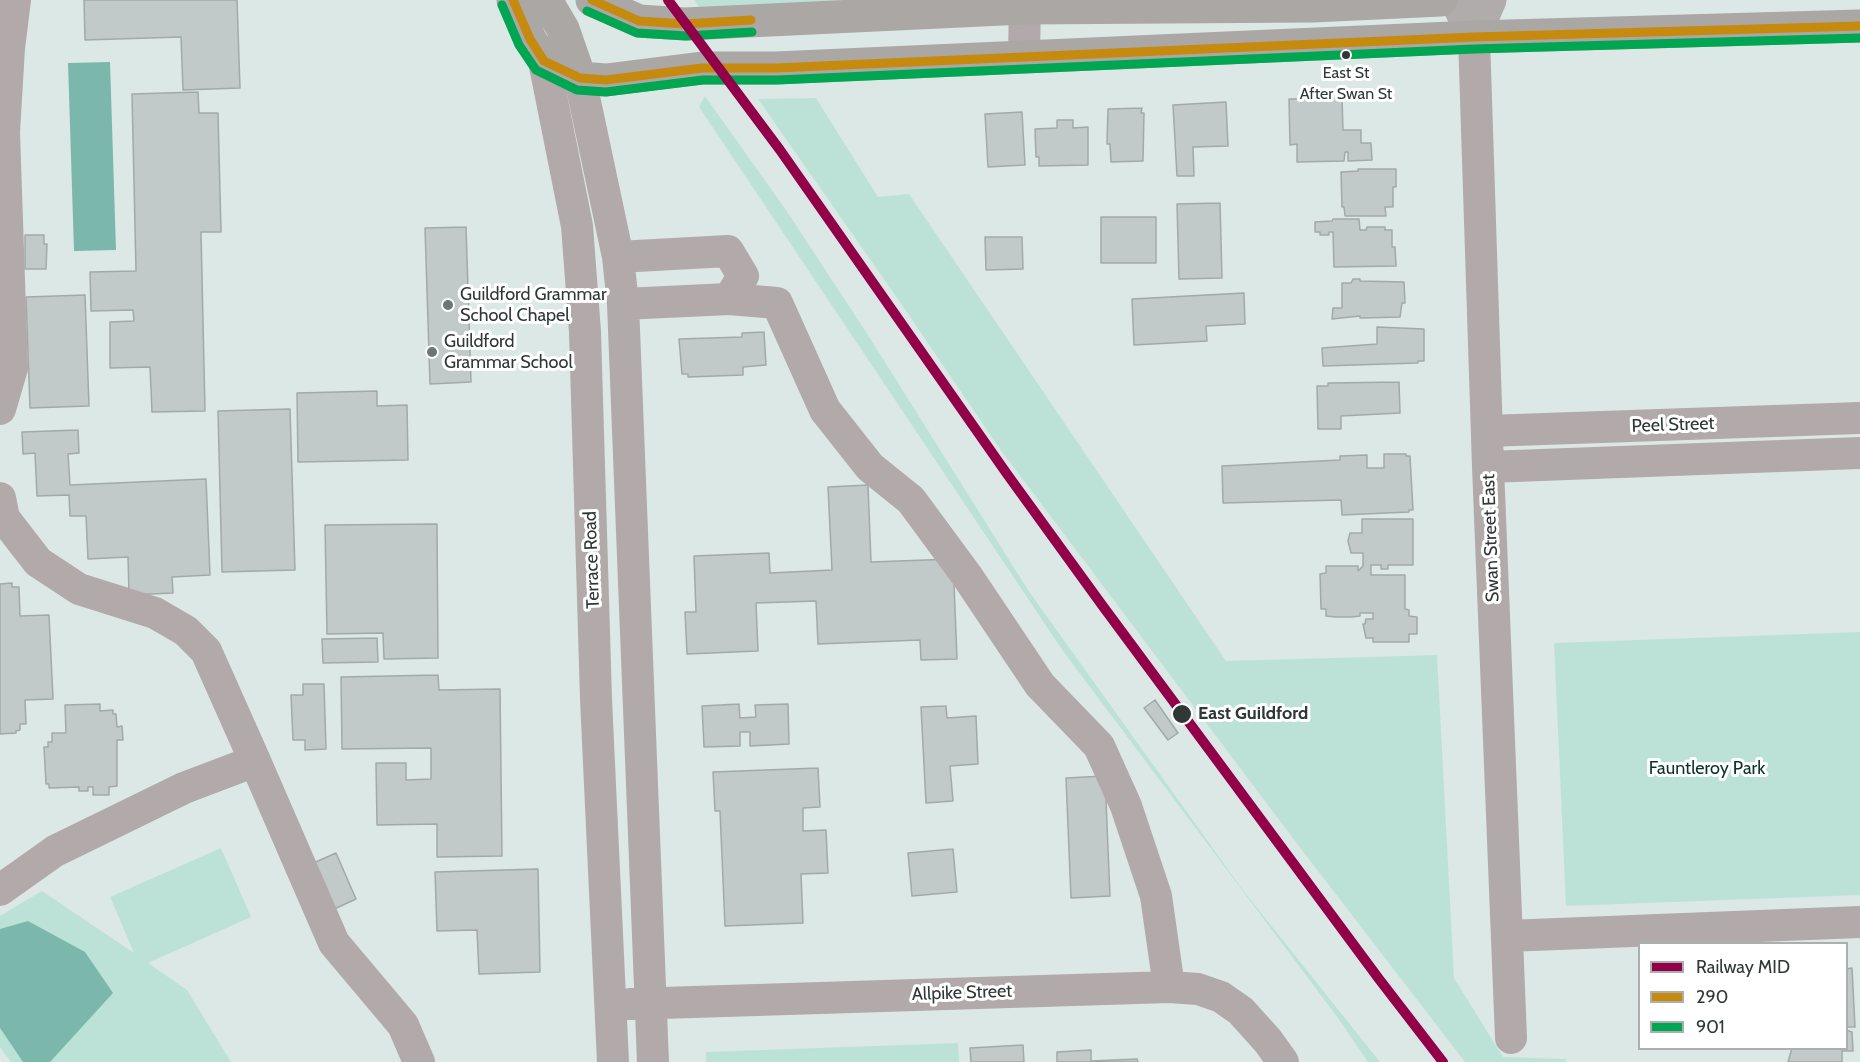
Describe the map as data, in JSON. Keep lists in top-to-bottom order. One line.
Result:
{"streets":{"street":["Peel Street","Swan Street East","Terrace Road","Allpike Street"]},"crossings":[["Peel Street","Swan Street East"],["Terrace Road","Allpike Street"]],"parks":["Fauntleroy Park"],"places":["East St After Swan St","Guildford Grammar School Chapel","Guildford Grammar School","East Guildford"],"lines":["rail line MID","transit line 290","transit line 901"],"legend":["Railway MID","290","901"]}
